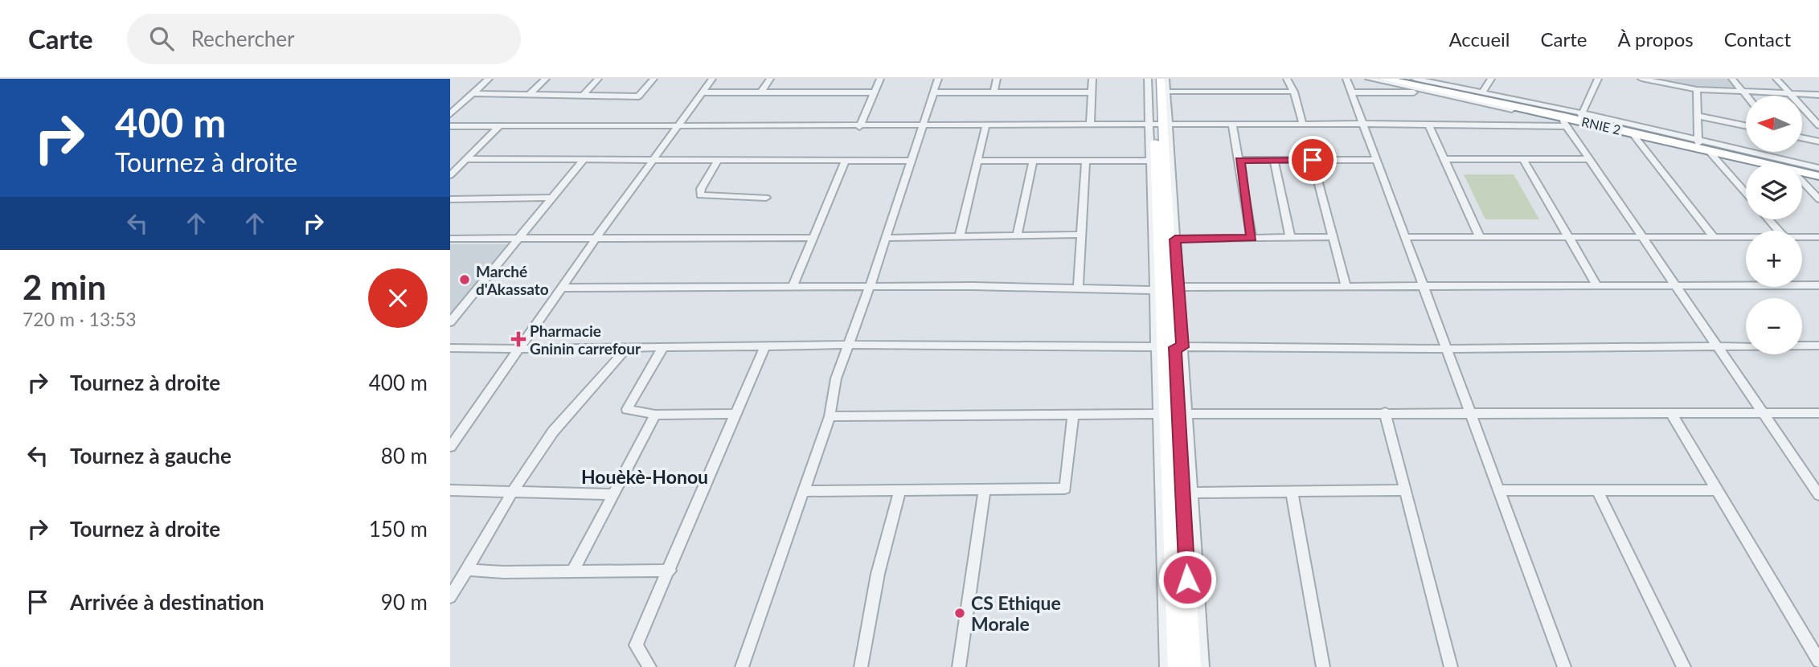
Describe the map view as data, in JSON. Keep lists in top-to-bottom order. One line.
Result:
{"streets":{"highway":["RNIE 2"]},"districts":["Houèkè-Honou"],"places":{"other":["Marché d'Akassato","CS Ethique Morale"],"health":["Pharmacie Gninin carrefour"]},"north":"left","page":{"header":"Carte","search":"Rechercher","nav":["Accueil","Carte","À propos","Contact"],"turn":["400 m","Tournez à droite"],"map_buttons":["+","−"],"heading":["2 min","720 m · 13:53"],"list":[{"name":"Tournez à droite","value":"400 m"},{"name":"Tournez à gauche","value":"80 m"},{"name":"Tournez à droite","value":"150 m"},{"name":"Arrivée à destination","value":"90 m"}]}}
